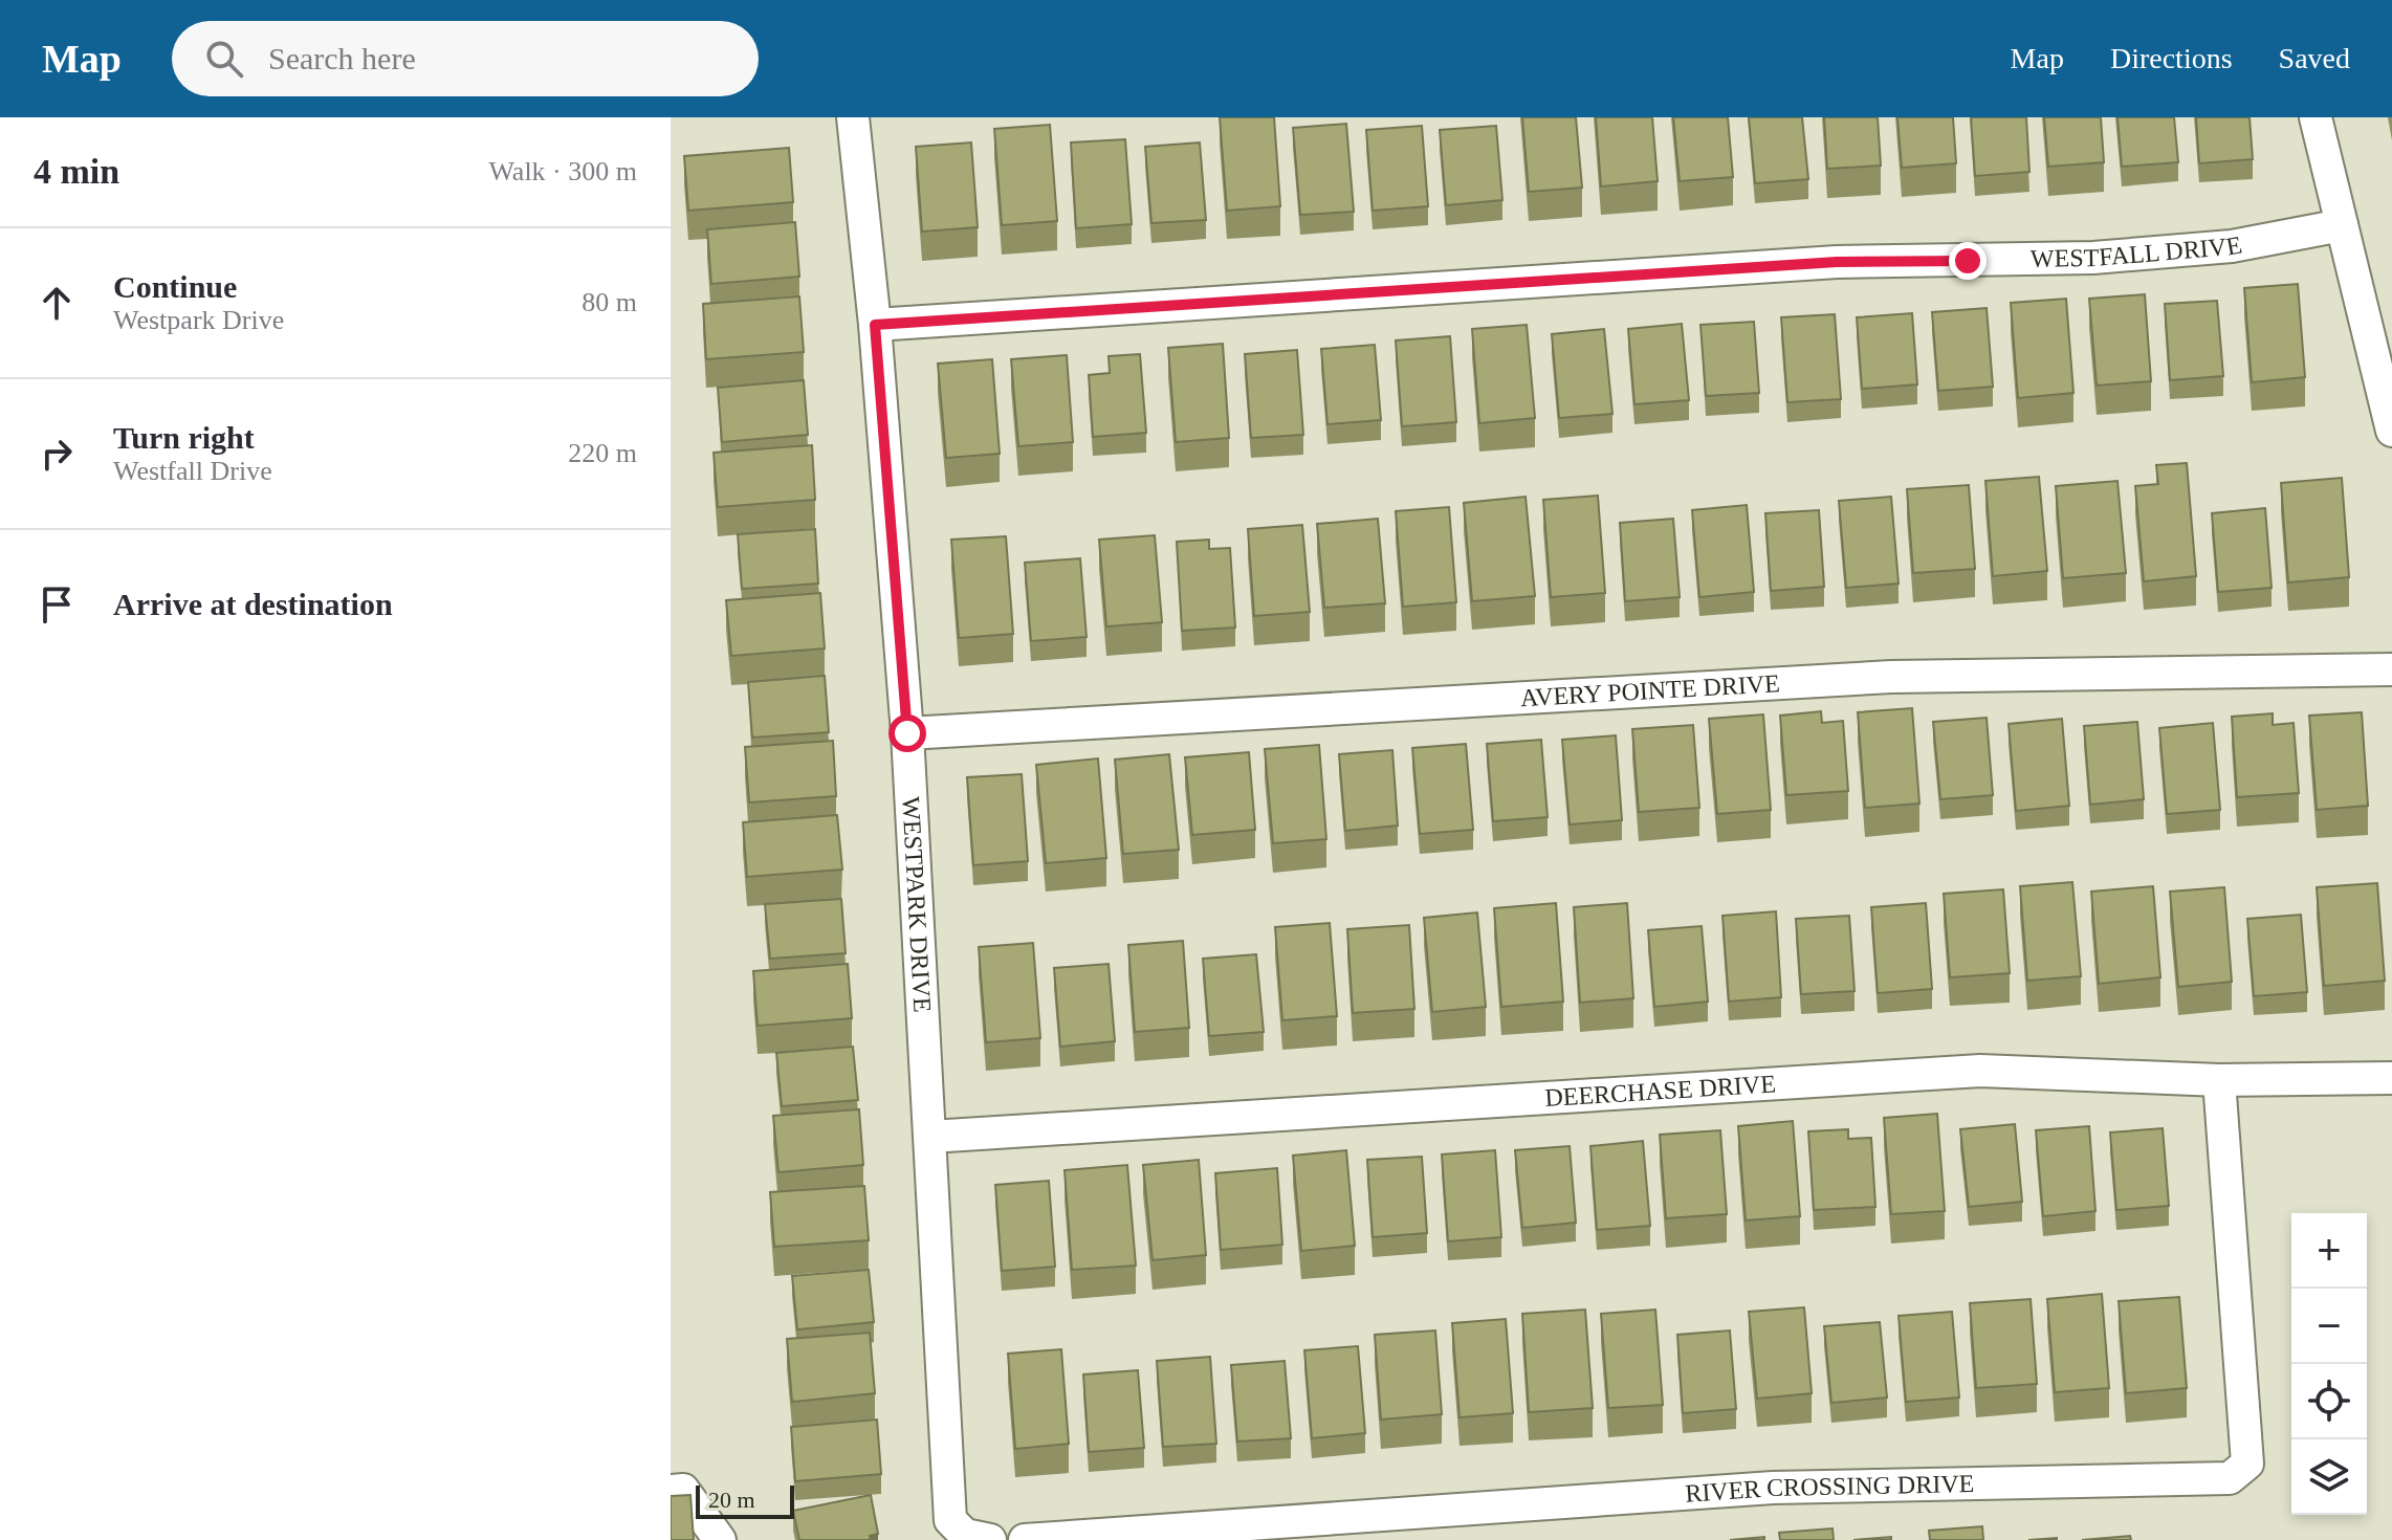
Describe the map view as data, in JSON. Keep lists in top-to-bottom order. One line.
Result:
{"streets":{"street":["WESTFALL DRIVE","AVERY POINTE DRIVE","WESTPARK DRIVE","DEERCHASE DRIVE","RIVER CROSSING DRIVE"]},"crossings":[["WESTFALL DRIVE","WESTPARK DRIVE"],["AVERY POINTE DRIVE","WESTPARK DRIVE"],["WESTPARK DRIVE","DEERCHASE DRIVE"],["DEERCHASE DRIVE","RIVER CROSSING DRIVE"]],"scale_bar":"20 m","page":{"header":"Map","search":"Search here","nav":["Map","Directions","Saved"],"heading":["4 min","Walk · 300 m"],"list":[["Continue","Westpark Drive","80 m"],["Turn right","Westfall Drive","220 m"],"Arrive at destination"],"map_buttons":["+","−"],"scale":"20 m"}}
